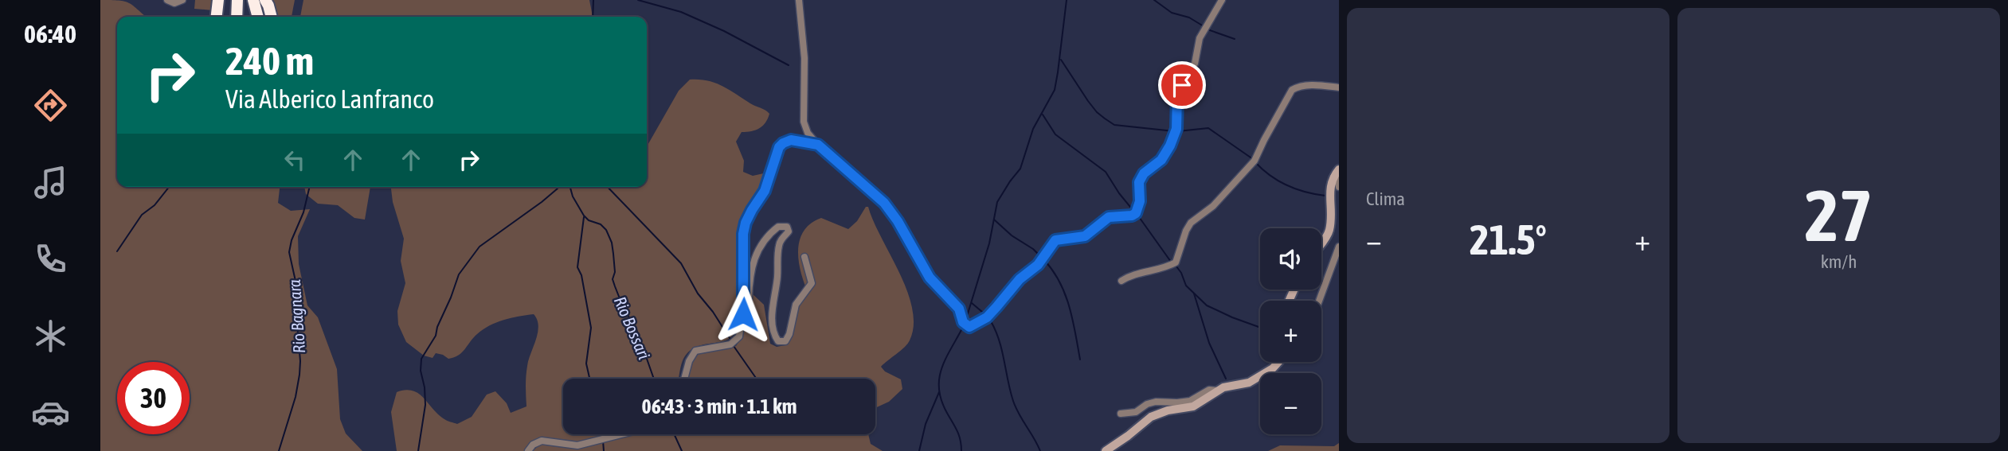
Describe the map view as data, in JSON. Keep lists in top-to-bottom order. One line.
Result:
{"water":["Rio Bagnara","Rio Bossari"],"page":{"tabs":"06:40","tile":["Clima",["27","km/h"]],"turn":["240 m","Via Alberico Lanfranco"],"heat":["−","21.5°","+"],"map_buttons":["+","−"],"limit":"30","trip":"06:43 · 3 min · 1.1 km"}}
